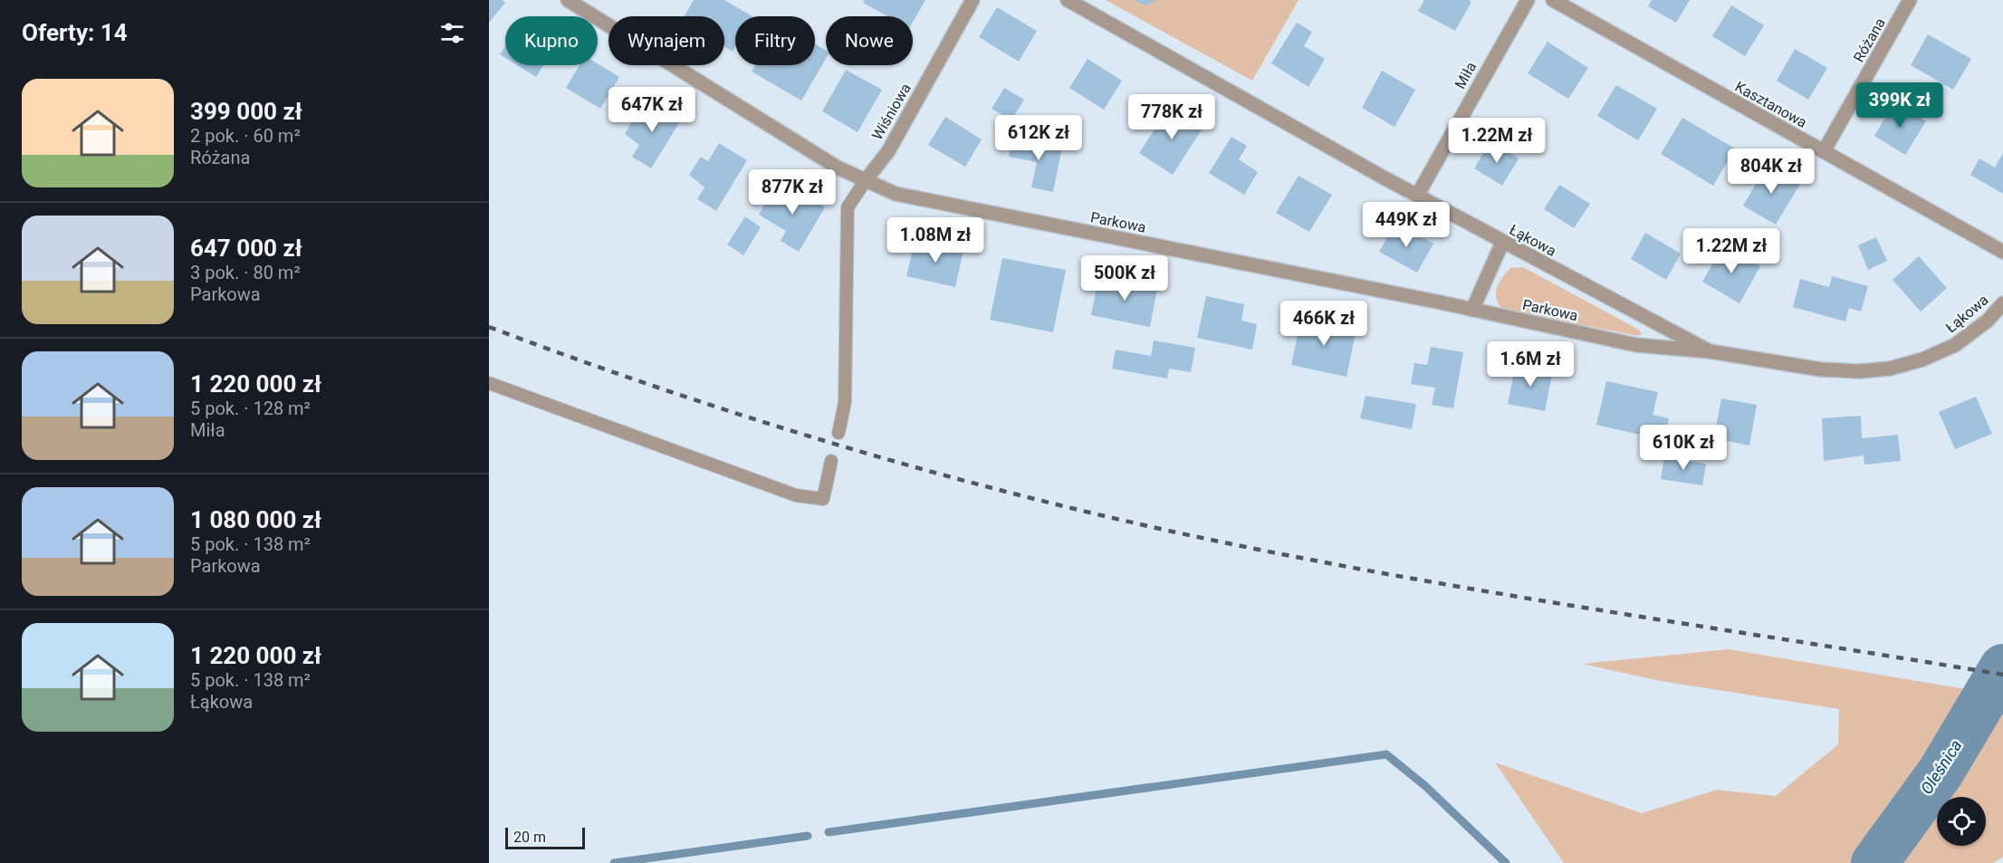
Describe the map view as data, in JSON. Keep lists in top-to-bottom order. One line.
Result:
{"streets":{"street":["Różana","Miła","Kasztanowa","Wiśniowa","Parkowa","Łąkowa"]},"crossings":[["Różana","Kasztanowa"],["Miła","Łąkowa"],["Wiśniowa","Parkowa"],["Parkowa","Łąkowa"]],"water":["Oleśnica"],"scale_bar":"20 m","page":{"heading":"Oferty: 14","chip":["Kupno","Wynajem","Filtry","Nowe"],"list":[{"name":"399 000 zł","note":"2 pok. · 60 m² · Różana"},{"name":"647 000 zł","note":"3 pok. · 80 m² · Parkowa"},{"name":"1 220 000 zł","note":"5 pok. · 128 m² · Miła"},{"name":"1 080 000 zł","note":"5 pok. · 138 m² · Parkowa"},{"name":"1 220 000 zł","note":"5 pok. · 138 m² · Łąkowa"}],"price":["399K zł","647K zł","778K zł","612K zł","1.22M zł","804K zł","877K zł","449K zł","1.08M zł","1.22M zł","500K zł","466K zł","1.6M zł","610K zł"],"scale":"20 m"}}
